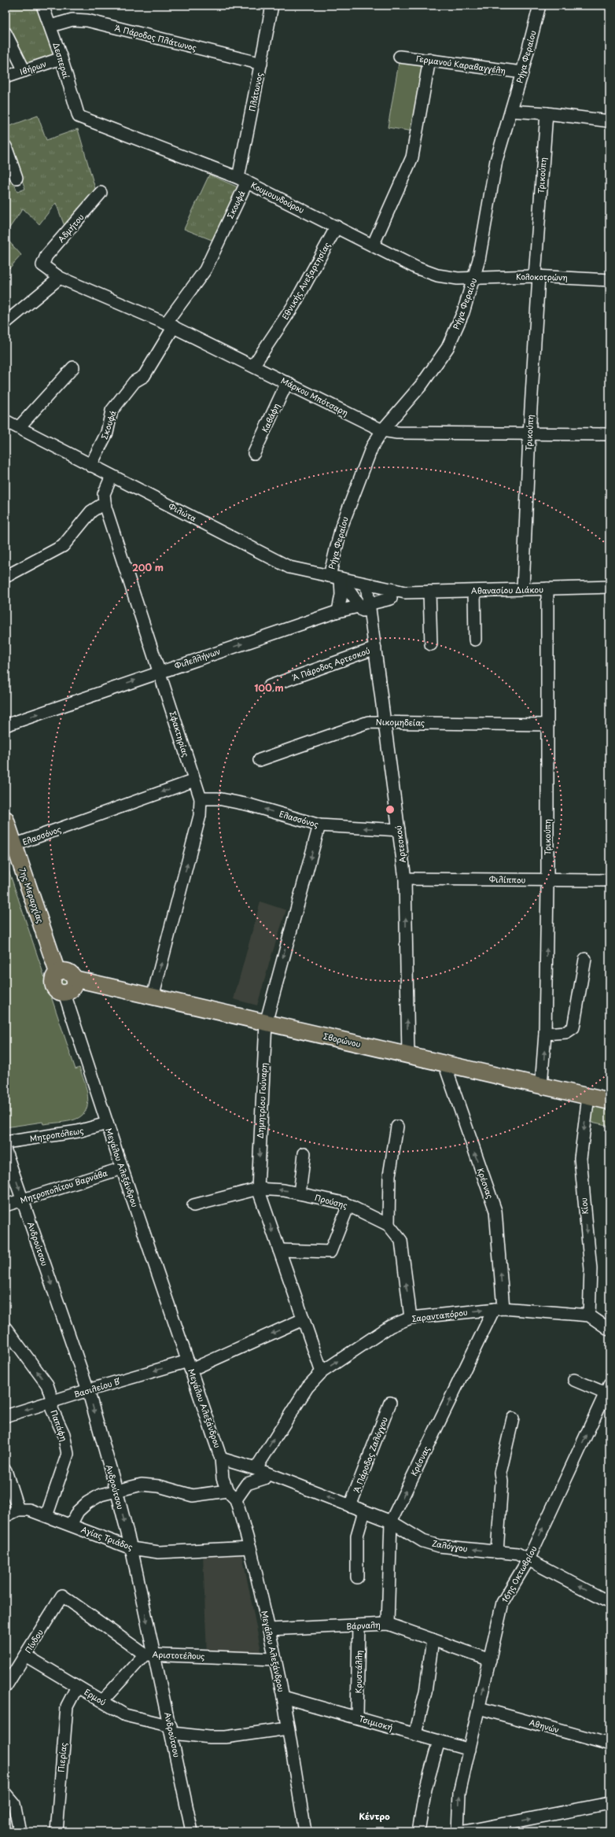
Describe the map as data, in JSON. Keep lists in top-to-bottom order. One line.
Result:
{"streets":{"main road":["7ης Μεραρχίας","Σβορώνου"],"street":["Α΄ Πάροδος Πλάτωνος","Ρήγα Φεραίου","Δεσπεραί","Γερμανού Καραβαγγέλη","Ιβήρων","Πλάτωνος","Τρικούπη","Κουμουνδούρου","Σκουφά","Αδμήτου","Κολοκοτρώνη","Εθνικής Ανεξαρτησίας","Μάρκου Μπότσαρη","Καβάφη","Φιλώτα","Αθανασίου Διάκου","Φιλελλήνων","Α΄ Πάροδος Αρτεσκού","Νικομηδείας","Σφακτηρίας","Ελασσόνος","Αρτεσκού","Φιλίππου","Δημητρίου Γούναρη","Μητροπόλεως","Μεγάλου Αλεξάνδρου","Κρέσνας","Μητροπολίτου Βαρνάβα","Προύσης","Κίου","Ανδρούτσου","Σαρανταπόρου","Βασιλείου Β΄","Παπάφη","Α΄ Πάροδος Ζαλόγγου","Αγίας Τριάδος","Ζαλόγγου","16ης Οκτωβρίου","Βάρναλη","Πίνδου","Αριστοτέλους","Κρυστάλλη","Ερμού","Τσιμισκή","Αθηνών","Πιερίας"]},"crossings":[["Α΄ Πάροδος Πλάτωνος","Δεσπεραί"],["Α΄ Πάροδος Πλάτωνος","Πλάτωνος"],["Ρήγα Φεραίου","Γερμανού Καραβαγγέλη"],["Ρήγα Φεραίου","Κουμουνδούρου"],["Ρήγα Φεραίου","Κολοκοτρώνη"],["Ρήγα Φεραίου","Μάρκου Μπότσαρη"],["Ρήγα Φεραίου","Φιλώτα"],["Ρήγα Φεραίου","Φιλελλήνων"],["Ρήγα Φεραίου","Αρτεσκού"],["Δεσπεραί","Ιβήρων"],["Δεσπεραί","Κουμουνδούρου"],["Πλάτωνος","Κουμουνδούρου"],["Πλάτωνος","Σκουφά"],["Τρικούπη","Κολοκοτρώνη"],["Τρικούπη","Μάρκου Μπότσαρη"],["Τρικούπη","Αθανασίου Διάκου"],["Τρικούπη","Νικομηδείας"],["Τρικούπη","Φιλίππου"],["Τρικούπη","Σβορώνου"],["Κουμουνδούρου","Σκουφά"],["Κουμουνδούρου","Κολοκοτρώνη"],["Κουμουνδούρου","Εθνικής Ανεξαρτησίας"],["Σκουφά","Μάρκου Μπότσαρη"],["Σκουφά","Φιλώτα"],["Αδμήτου","Μάρκου Μπότσαρη"],["Εθνικής Ανεξαρτησίας","Μάρκου Μπότσαρη"],["Μάρκου Μπότσαρη","Καβάφη"],["Φιλώτα","Αθανασίου Διάκου"],["Φιλώτα","Σφακτηρίας"],["Φιλώτα","Αρτεσκού"],["Αθανασίου Διάκου","Φιλελλήνων"],["Αθανασίου Διάκου","Αρτεσκού"],["Φιλελλήνων","Σφακτηρίας"],["Φιλελλήνων","Αρτεσκού"],["Α΄ Πάροδος Αρτεσκού","Αρτεσκού"],["Νικομηδείας","Αρτεσκού"],["Σφακτηρίας","Ελασσόνος"],["Σφακτηρίας","Σβορώνου"],["Ελασσόνος","Αρτεσκού"],["Ελασσόνος","7ης Μεραρχίας"],["Ελασσόνος","Δημητρίου Γούναρη"],["Αρτεσκού","Φιλίππου"],["Αρτεσκού","Σβορώνου"],["7ης Μεραρχίας","Σβορώνου"],["7ης Μεραρχίας","Μεγάλου Αλεξάνδρου"],["Σβορώνου","Δημητρίου Γούναρη"],["Σβορώνου","Μεγάλου Αλεξάνδρου"],["Σβορώνου","Κρέσνας"],["Σβορώνου","Κίου"],["Δημητρίου Γούναρη","Προύσης"],["Δημητρίου Γούναρη","Σαρανταπόρου"],["Δημητρίου Γούναρη","Βασιλείου Β΄"],["Μητροπόλεως","Μεγάλου Αλεξάνδρου"],["Μεγάλου Αλεξάνδρου","Μητροπολίτου Βαρνάβα"],["Μεγάλου Αλεξάνδρου","Βασιλείου Β΄"],["Μεγάλου Αλεξάνδρου","Αγίας Τριάδος"],["Μεγάλου Αλεξάνδρου","Ζαλόγγου"],["Μεγάλου Αλεξάνδρου","Βάρναλη"],["Μεγάλου Αλεξάνδρου","Αριστοτέλους"],["Μεγάλου Αλεξάνδρου","Ερμού"],["Μεγάλου Αλεξάνδρου","Τσιμισκή"],["Κρέσνας","Σαρανταπόρου"],["Κρέσνας","Ζαλόγγου"],["Κρέσνας","Βάρναλη"],["Μητροπολίτου Βαρνάβα","Ανδρούτσου"],["Προύσης","Σαρανταπόρου"],["Κίου","Σαρανταπόρου"],["Ανδρούτσου","Βασιλείου Β΄"],["Ανδρούτσου","Αγίας Τριάδος"],["Ανδρούτσου","Αριστοτέλους"],["Ανδρούτσου","Ερμού"],["Σαρανταπόρου","Ζαλόγγου"],["Βασιλείου Β΄","Παπάφη"],["Παπάφη","Αγίας Τριάδος"],["Α΄ Πάροδος Ζαλόγγου","Ζαλόγγου"],["Ζαλόγγου","16ης Οκτωβρίου"],["16ης Οκτωβρίου","Βάρναλη"],["16ης Οκτωβρίου","Τσιμισκή"],["16ης Οκτωβρίου","Αθηνών"],["Βάρναλη","Κρυστάλλη"],["Πίνδου","Αριστοτέλους"],["Πίνδου","Ερμού"],["Κρυστάλλη","Τσιμισκή"],["Ερμού","Πιερίας"]],"one_way":["Φιλελλήνων","Σφακτηρίας","Ελασσόνος","Δημητρίου Γούναρη","Προύσης","Κίου","Ανδρούτσου","Σαρανταπόρου","Βασιλείου Β΄","Παπάφη","Ζαλόγγου"],"districts":["Κέντρο"],"rings":["200 m","100 m"]}
